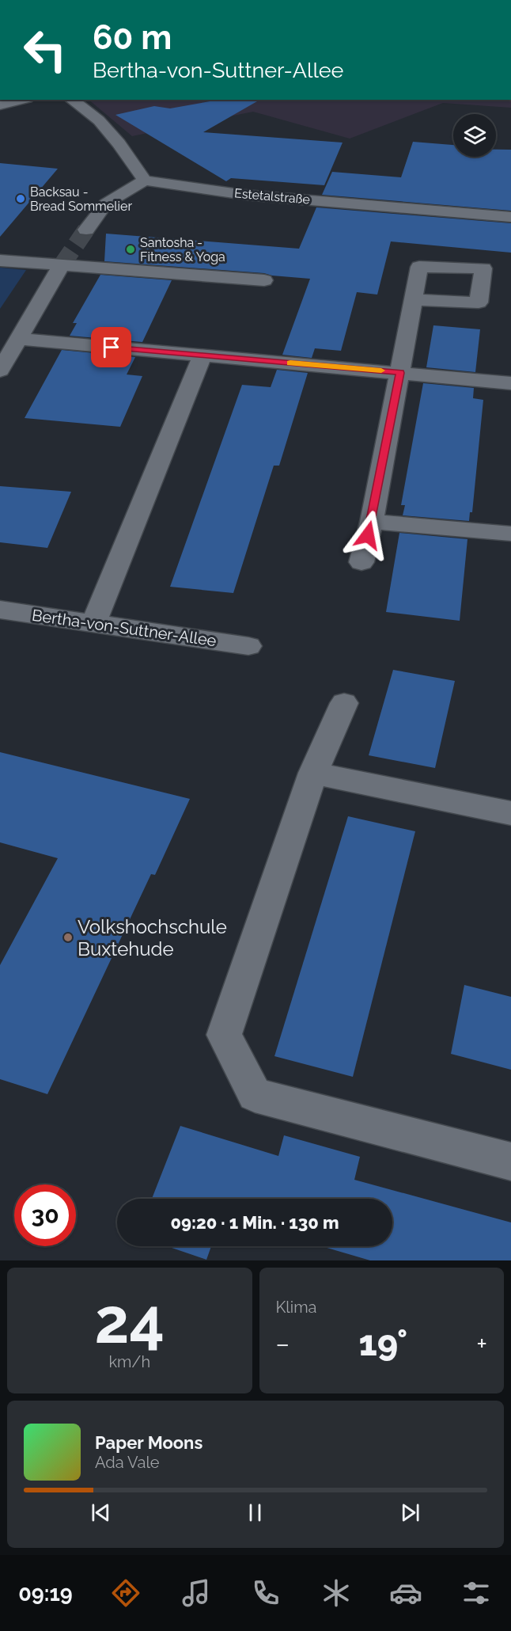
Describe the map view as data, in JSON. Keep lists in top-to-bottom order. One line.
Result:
{"streets":{"street":["Estetalstraße","Bertha-von-Suttner-Allee"]},"places":["Backsau - Bread Sommelier","Santosha - Fitness & Yoga","Volkshochschule Buxtehude"],"page":{"turn":["60 m","Bertha-von-Suttner-Allee"],"limit":"30","trip":"09:20 · 1 Min. · 130 m","tile":[["24","km/h"],"Klima"],"heat":["−","19°","+"],"song":["Paper Moons","Ada Vale"],"tabs":"09:19"}}
